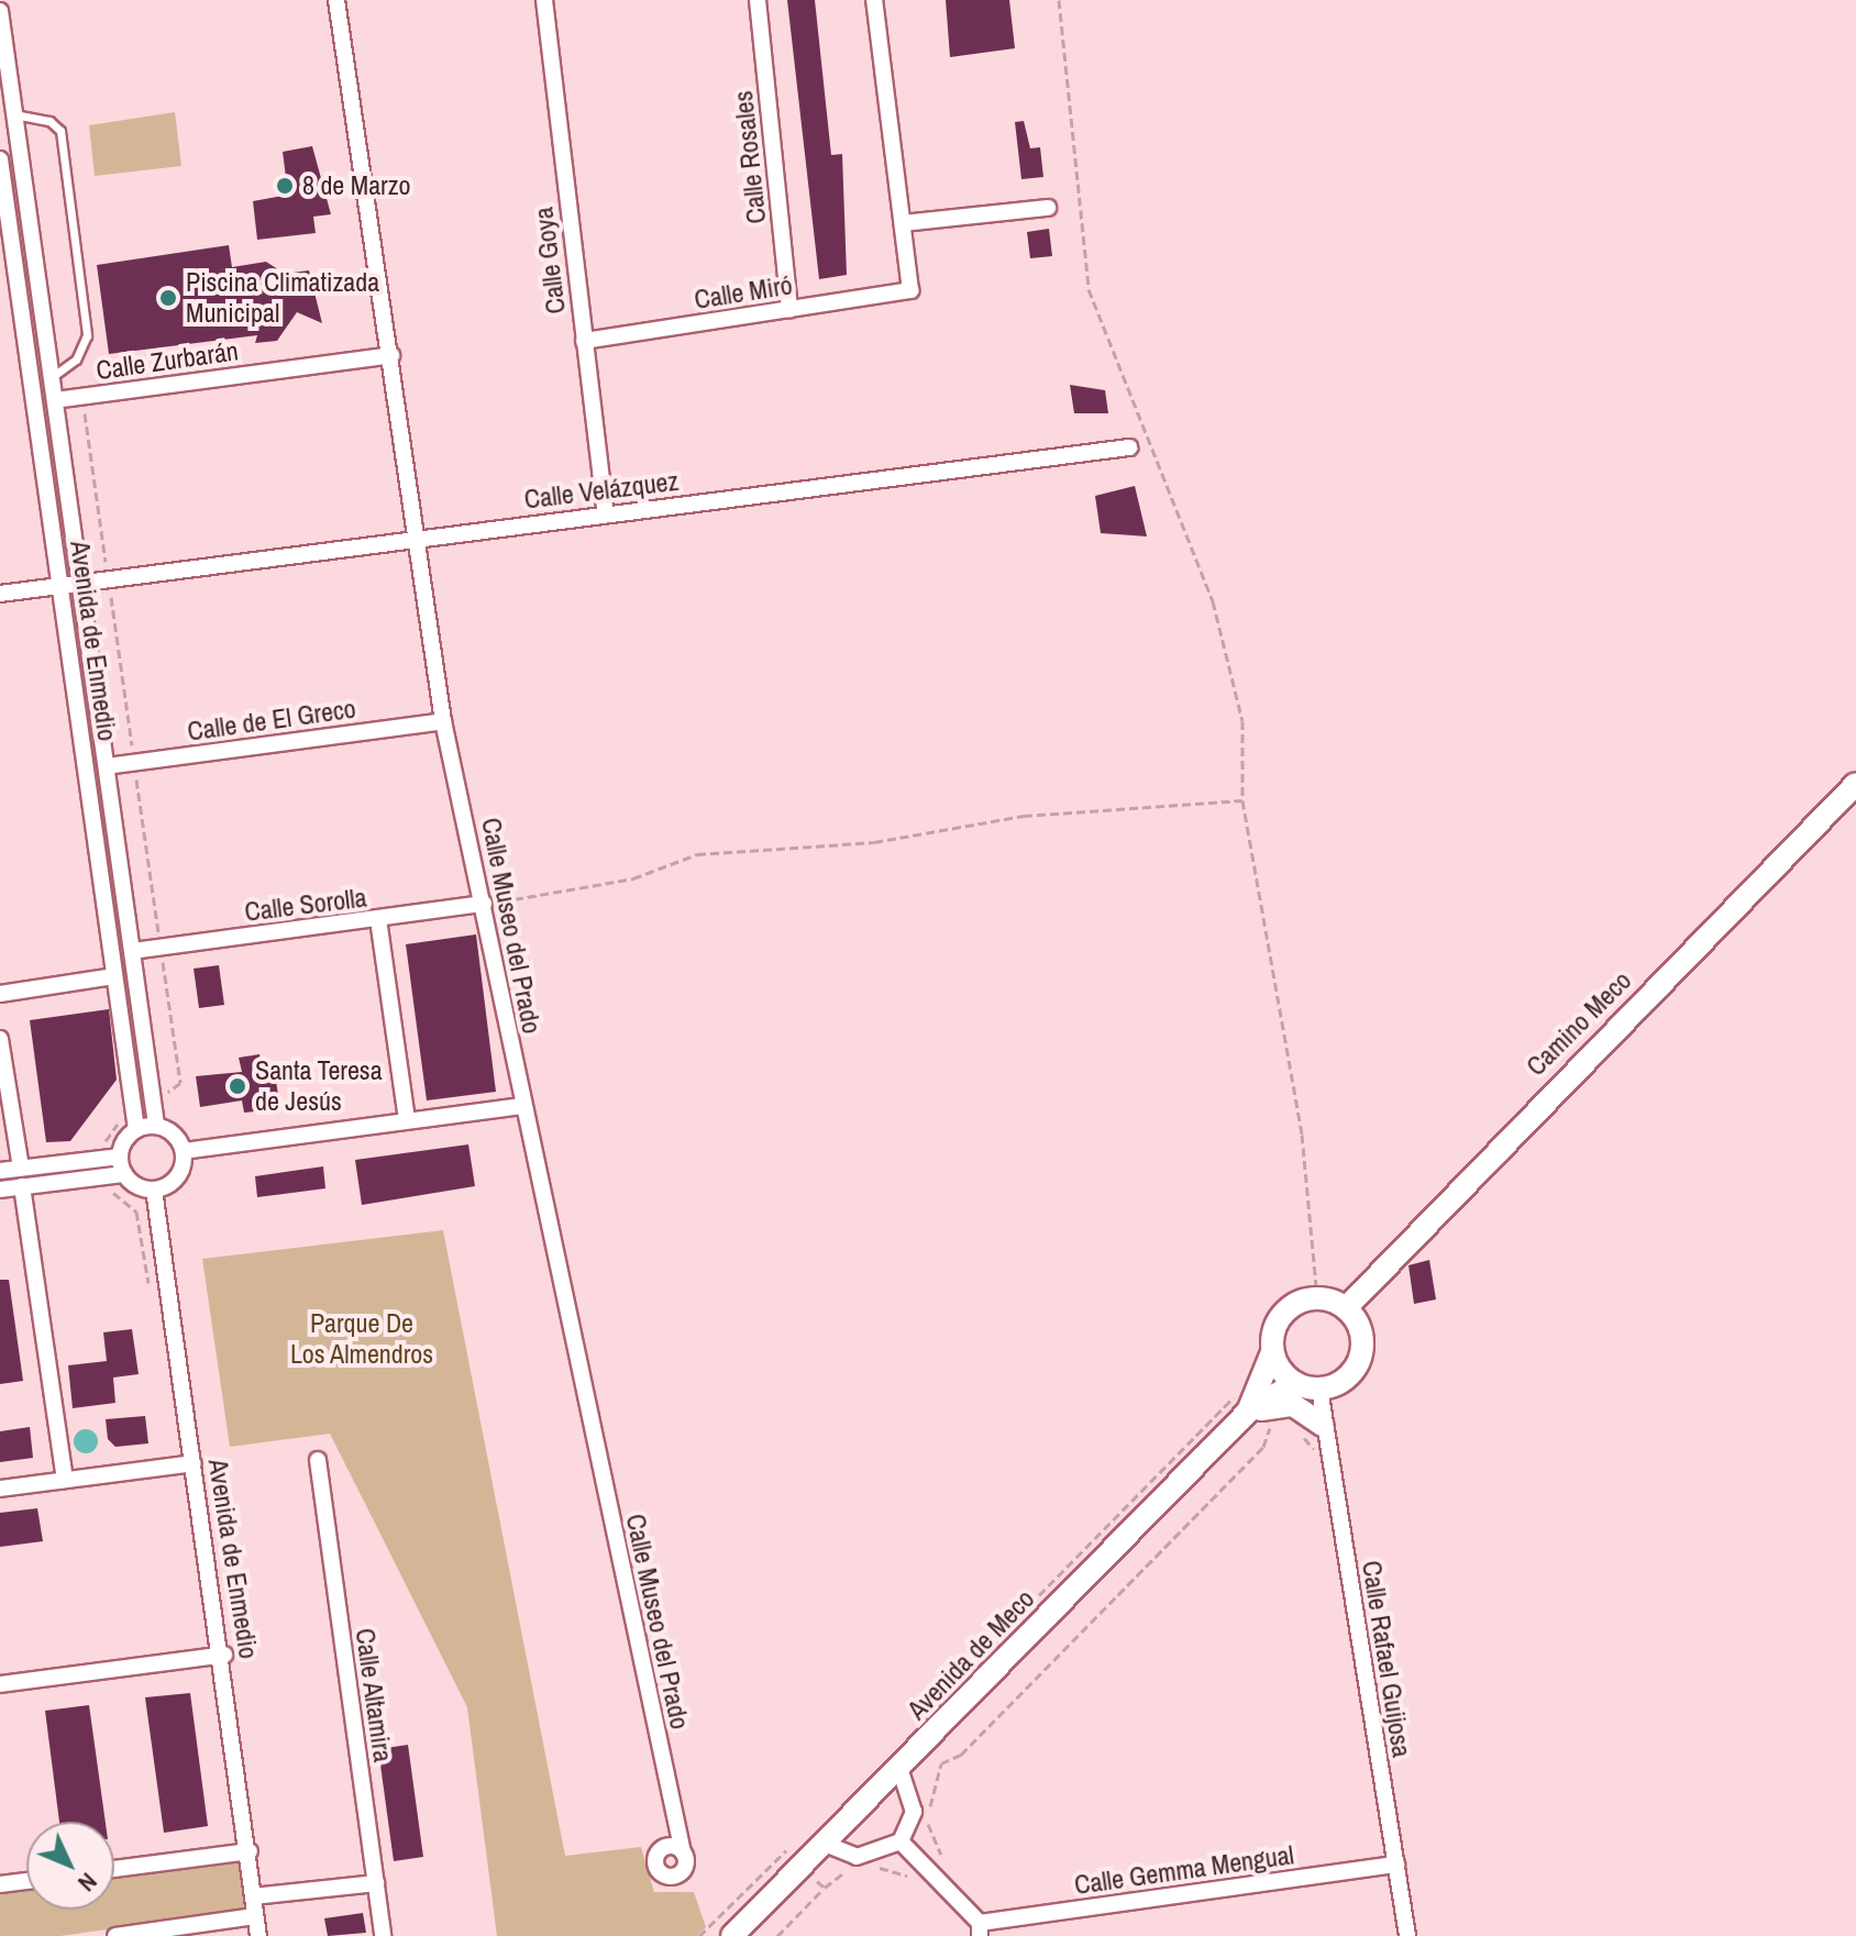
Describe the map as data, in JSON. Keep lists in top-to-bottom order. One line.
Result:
{"streets":{"street":["Calle Rosales","Calle Goya","Calle Miró","Calle Zurbarán","Calle Velázquez","Avenida de Enmedio","Calle de El Greco","Calle Sorolla","Calle Museo del Prado","Camino Meco","Avenida de Meco","Calle Rafael Guijosa","Calle Altamira","Calle Gemma Mengual"]},"crossings":[["Calle Rosales","Calle Miró"],["Calle Goya","Calle Miró"],["Calle Goya","Calle Velázquez"],["Calle Zurbarán","Avenida de Enmedio"],["Calle Zurbarán","Calle Museo del Prado"],["Calle Velázquez","Avenida de Enmedio"],["Calle Velázquez","Calle Museo del Prado"],["Avenida de Enmedio","Calle de El Greco"],["Avenida de Enmedio","Calle Sorolla"],["Calle de El Greco","Calle Museo del Prado"],["Calle Sorolla","Calle Museo del Prado"],["Camino Meco","Avenida de Meco"],["Camino Meco","Calle Rafael Guijosa"],["Avenida de Meco","Calle Rafael Guijosa"],["Calle Rafael Guijosa","Calle Gemma Mengual"]],"parks":["Parque De Los Almendros"],"places":["8 de Marzo","Piscina Climatizada Municipal","Santa Teresa de Jesús"],"north":"bottom right"}
